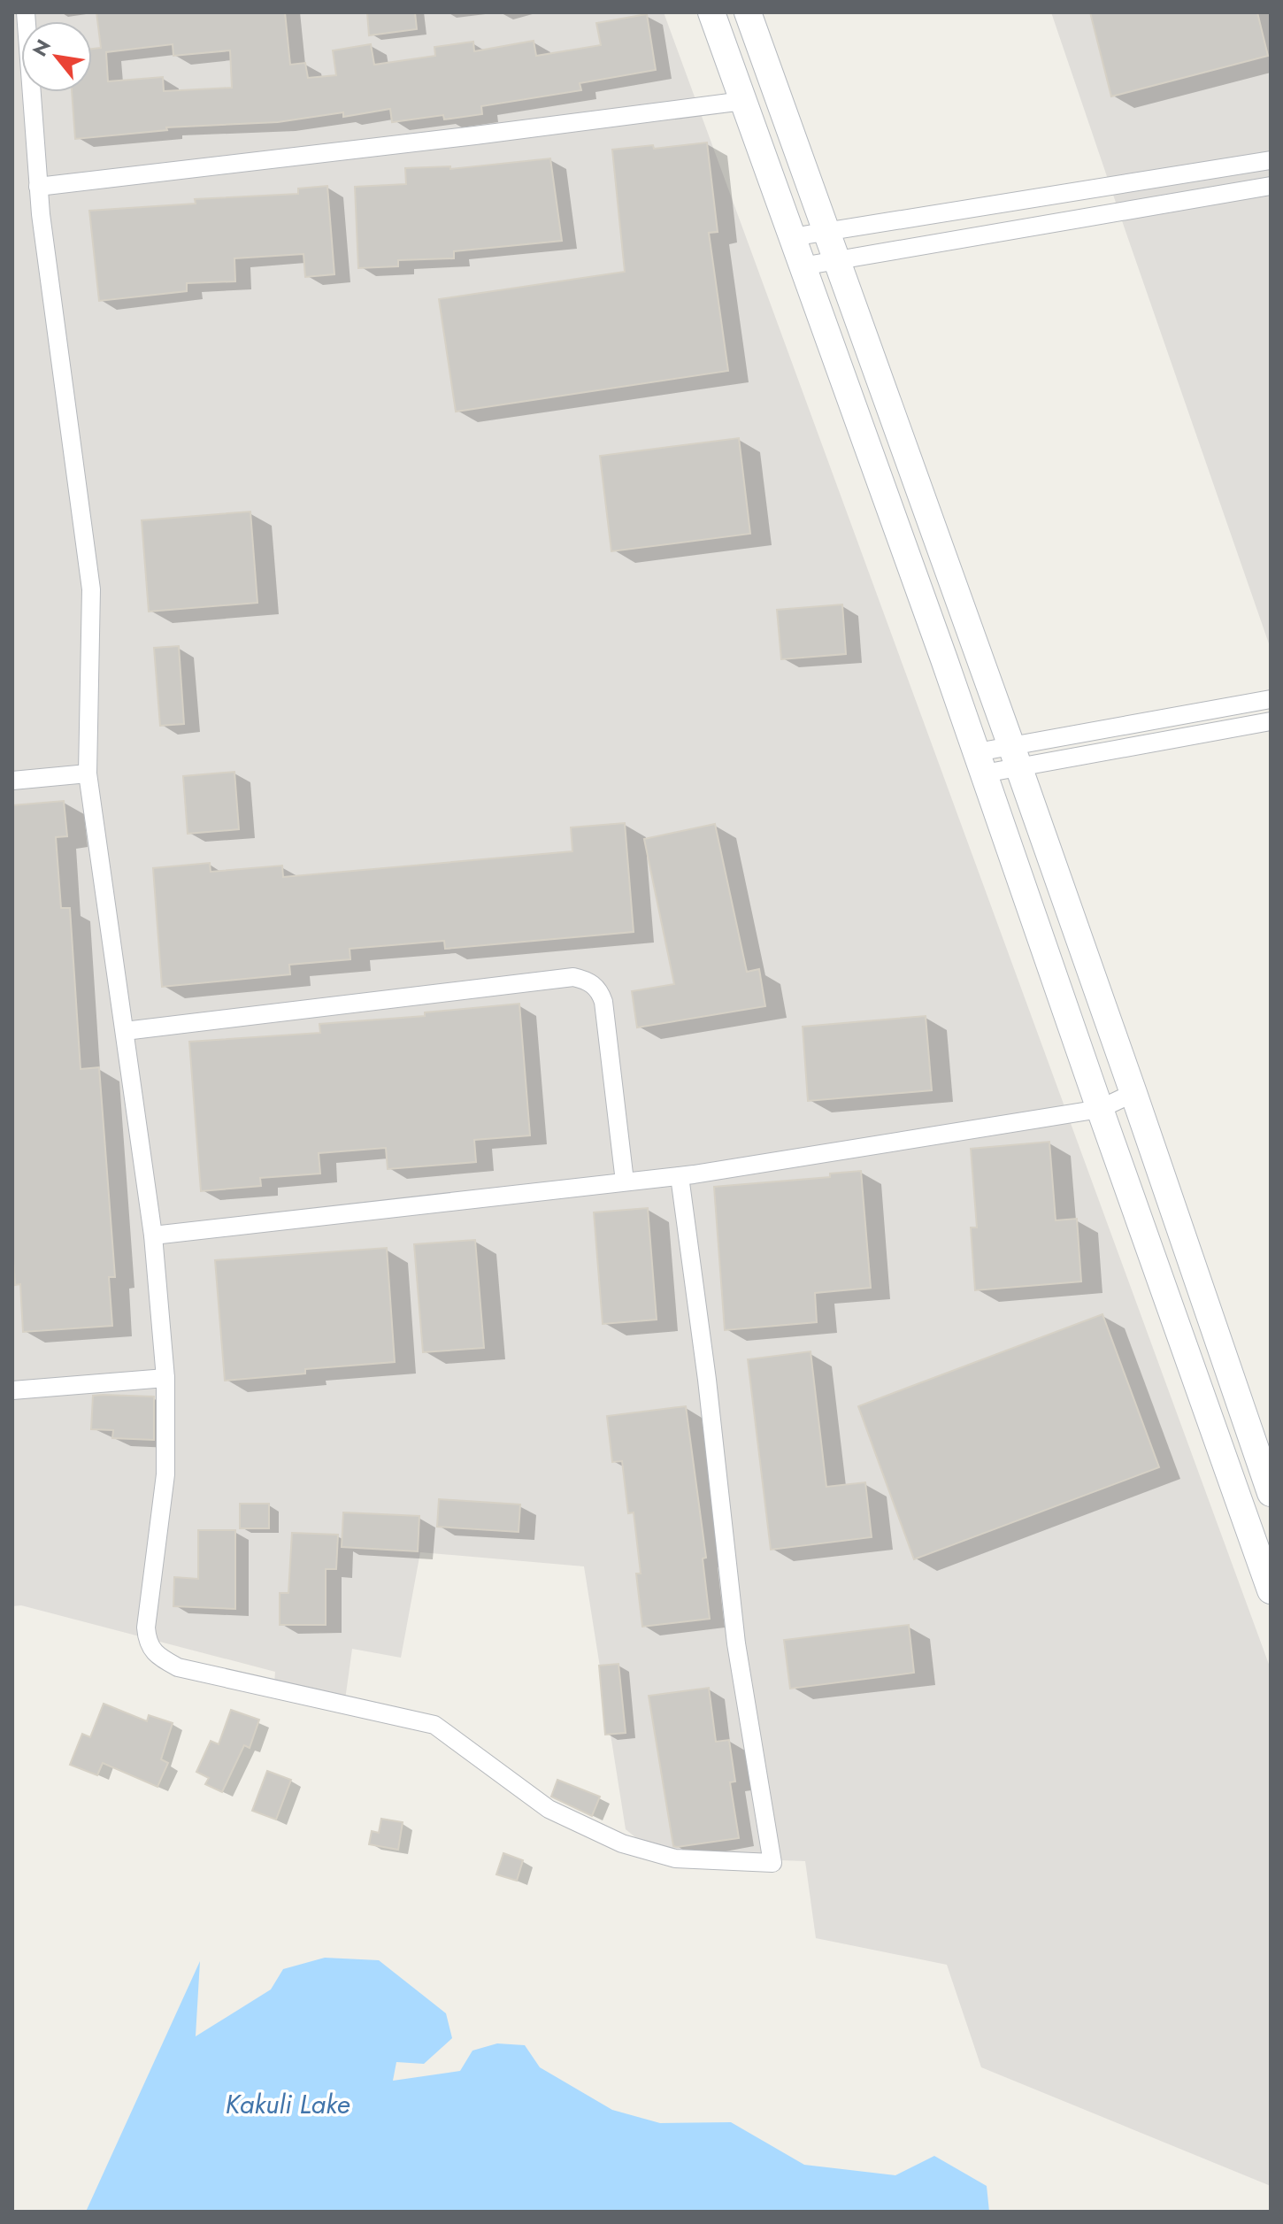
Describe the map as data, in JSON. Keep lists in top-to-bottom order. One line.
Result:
{"water":["Kakuli Lake"],"north":"top left"}
